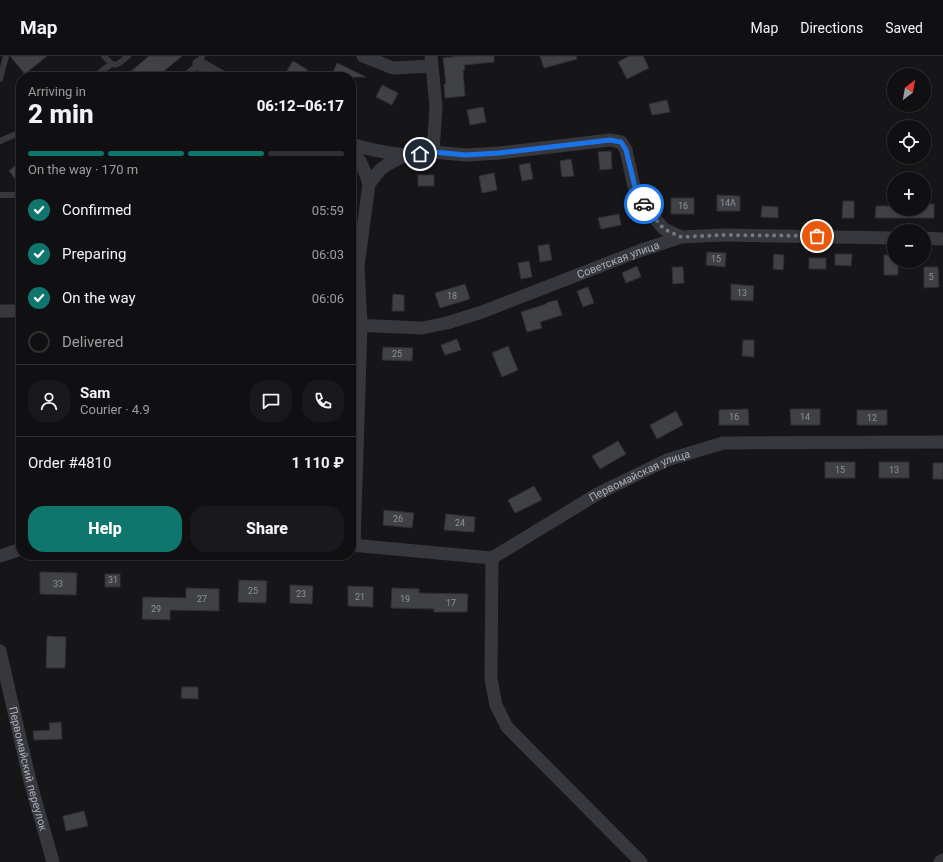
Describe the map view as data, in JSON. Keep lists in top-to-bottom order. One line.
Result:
{"streets":{"street":["Советская улица","Первомайская улица","Первомайский переулок"]},"house_numbers":["14А","16","15","5","13","18","25","16","14","12","15","13","26","24","31","33","25","23","21","27","19","17","29"],"north":"top right","page":{"header":"Map","nav":["Map","Directions","Saved"],"map_buttons":["+","−"],"heading":["2 min","Arriving in","06:12–06:17"],"panel":["Sam","Courier · 4.9","Order #4810","1 110 ₽"],"bar":"On the way · 170 m","list":[["Confirmed","05:59"],["Preparing","06:03"],["On the way","06:06"],"Delivered"],"buttons":["Help","Share"]}}
